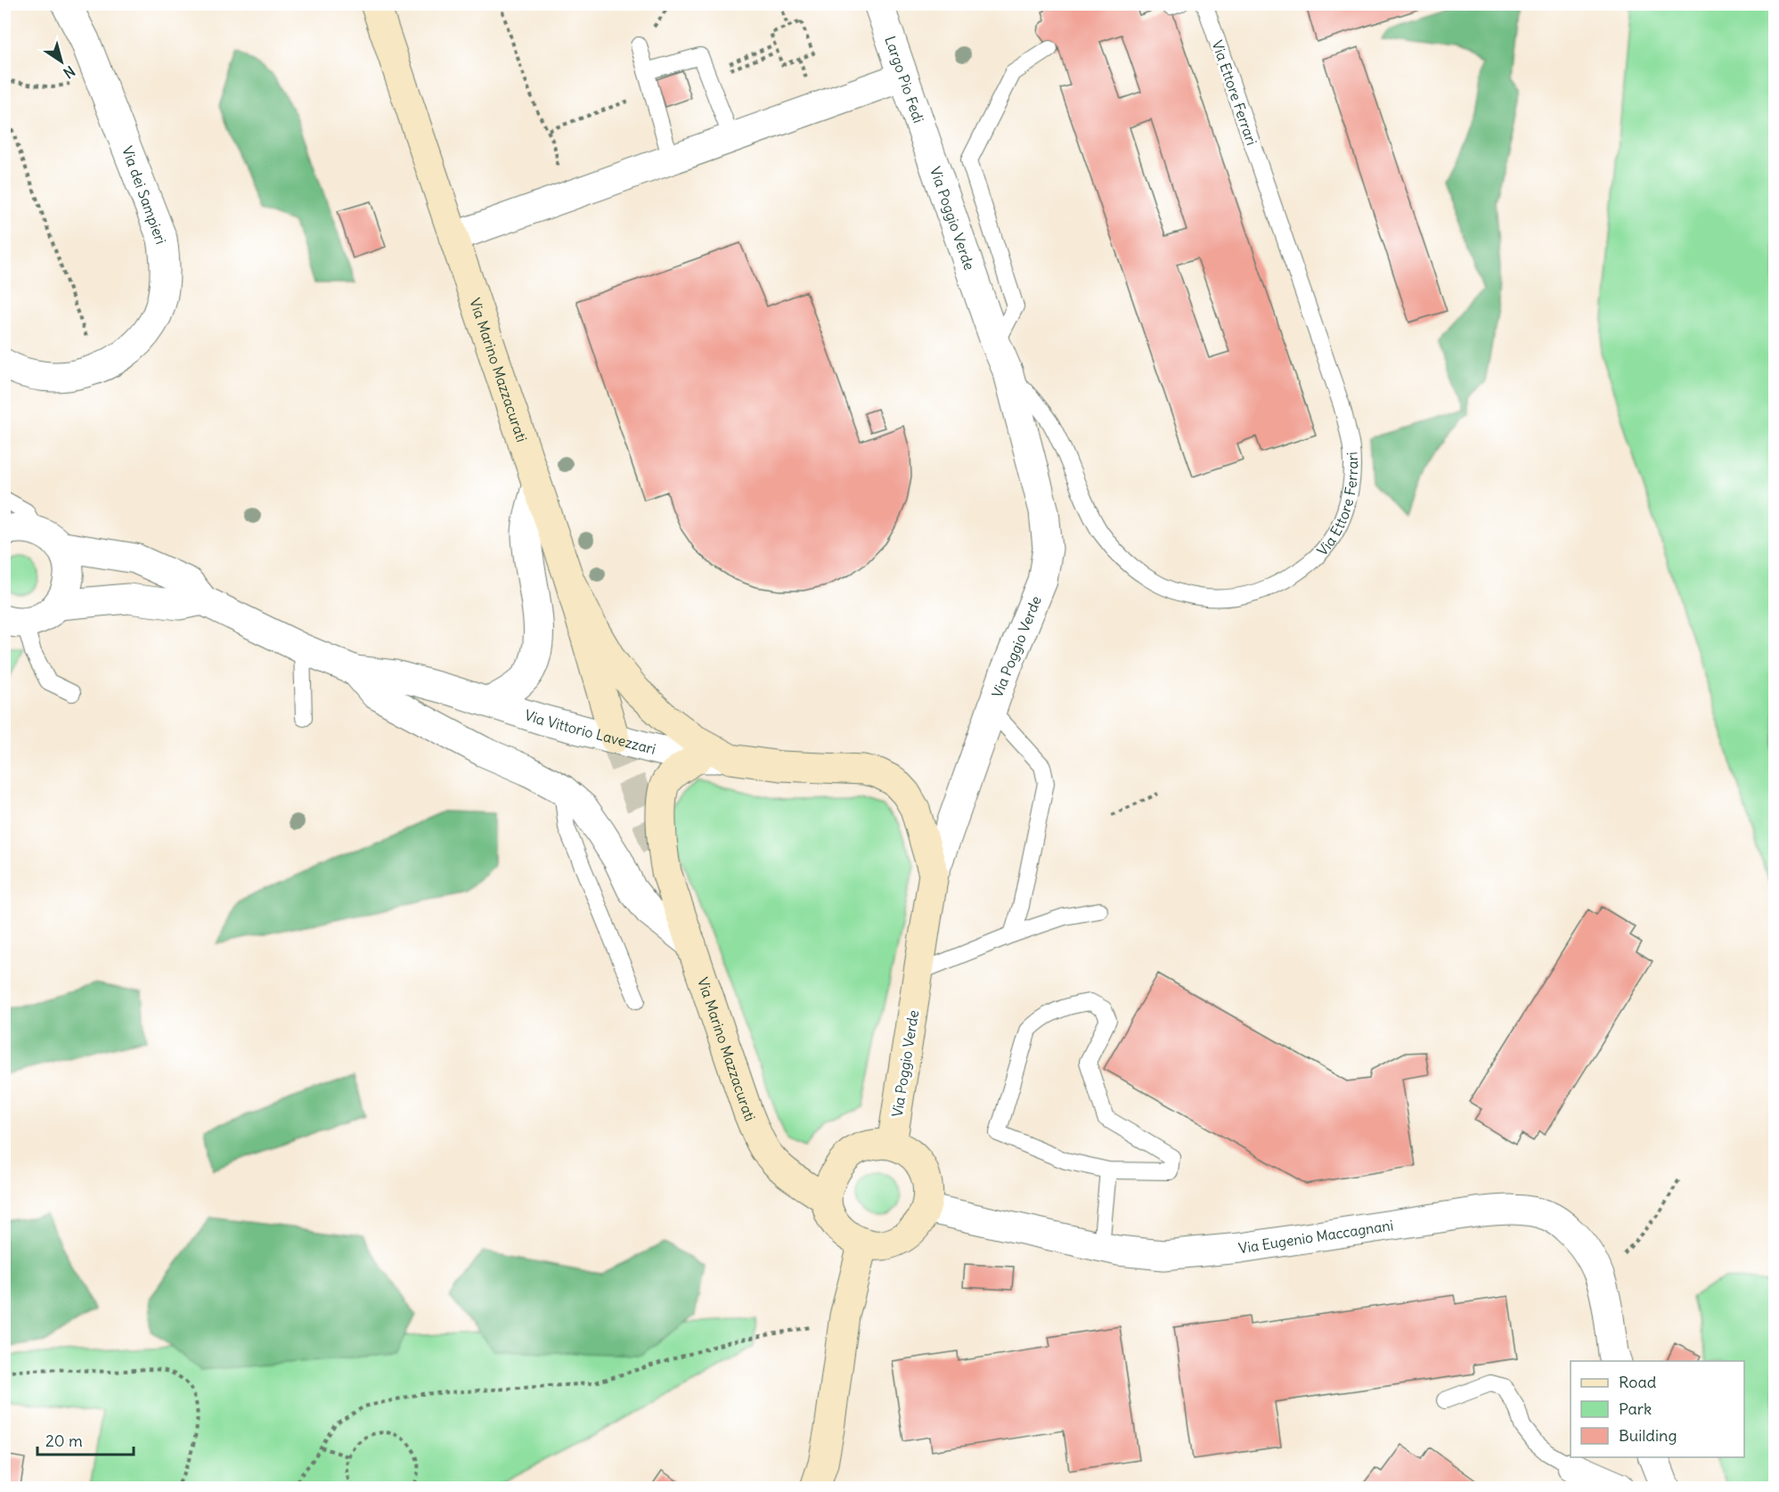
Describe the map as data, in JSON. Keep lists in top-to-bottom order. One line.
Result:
{"streets":{"street":["Largo Pio Fedi","Via dei Sampieri","Via Poggio Verde","Via Marino Mazzacurati","Via Vittorio Lavezzari","Via Eugenio Maccagnani"],"lane":["Via Ettore Ferrari"]},"crossings":[["Largo Pio Fedi","Via Poggio Verde"],["Via Ettore Ferrari","Via Poggio Verde"],["Via Poggio Verde","Via Marino Mazzacurati"],["Via Poggio Verde","Via Vittorio Lavezzari"],["Via Poggio Verde","Via Eugenio Maccagnani"],["Via Marino Mazzacurati","Via Vittorio Lavezzari"],["Via Marino Mazzacurati","Via Eugenio Maccagnani"]],"legend":["Road","Park","Building"],"scale_bar":"20 m","north":"bottom right"}
